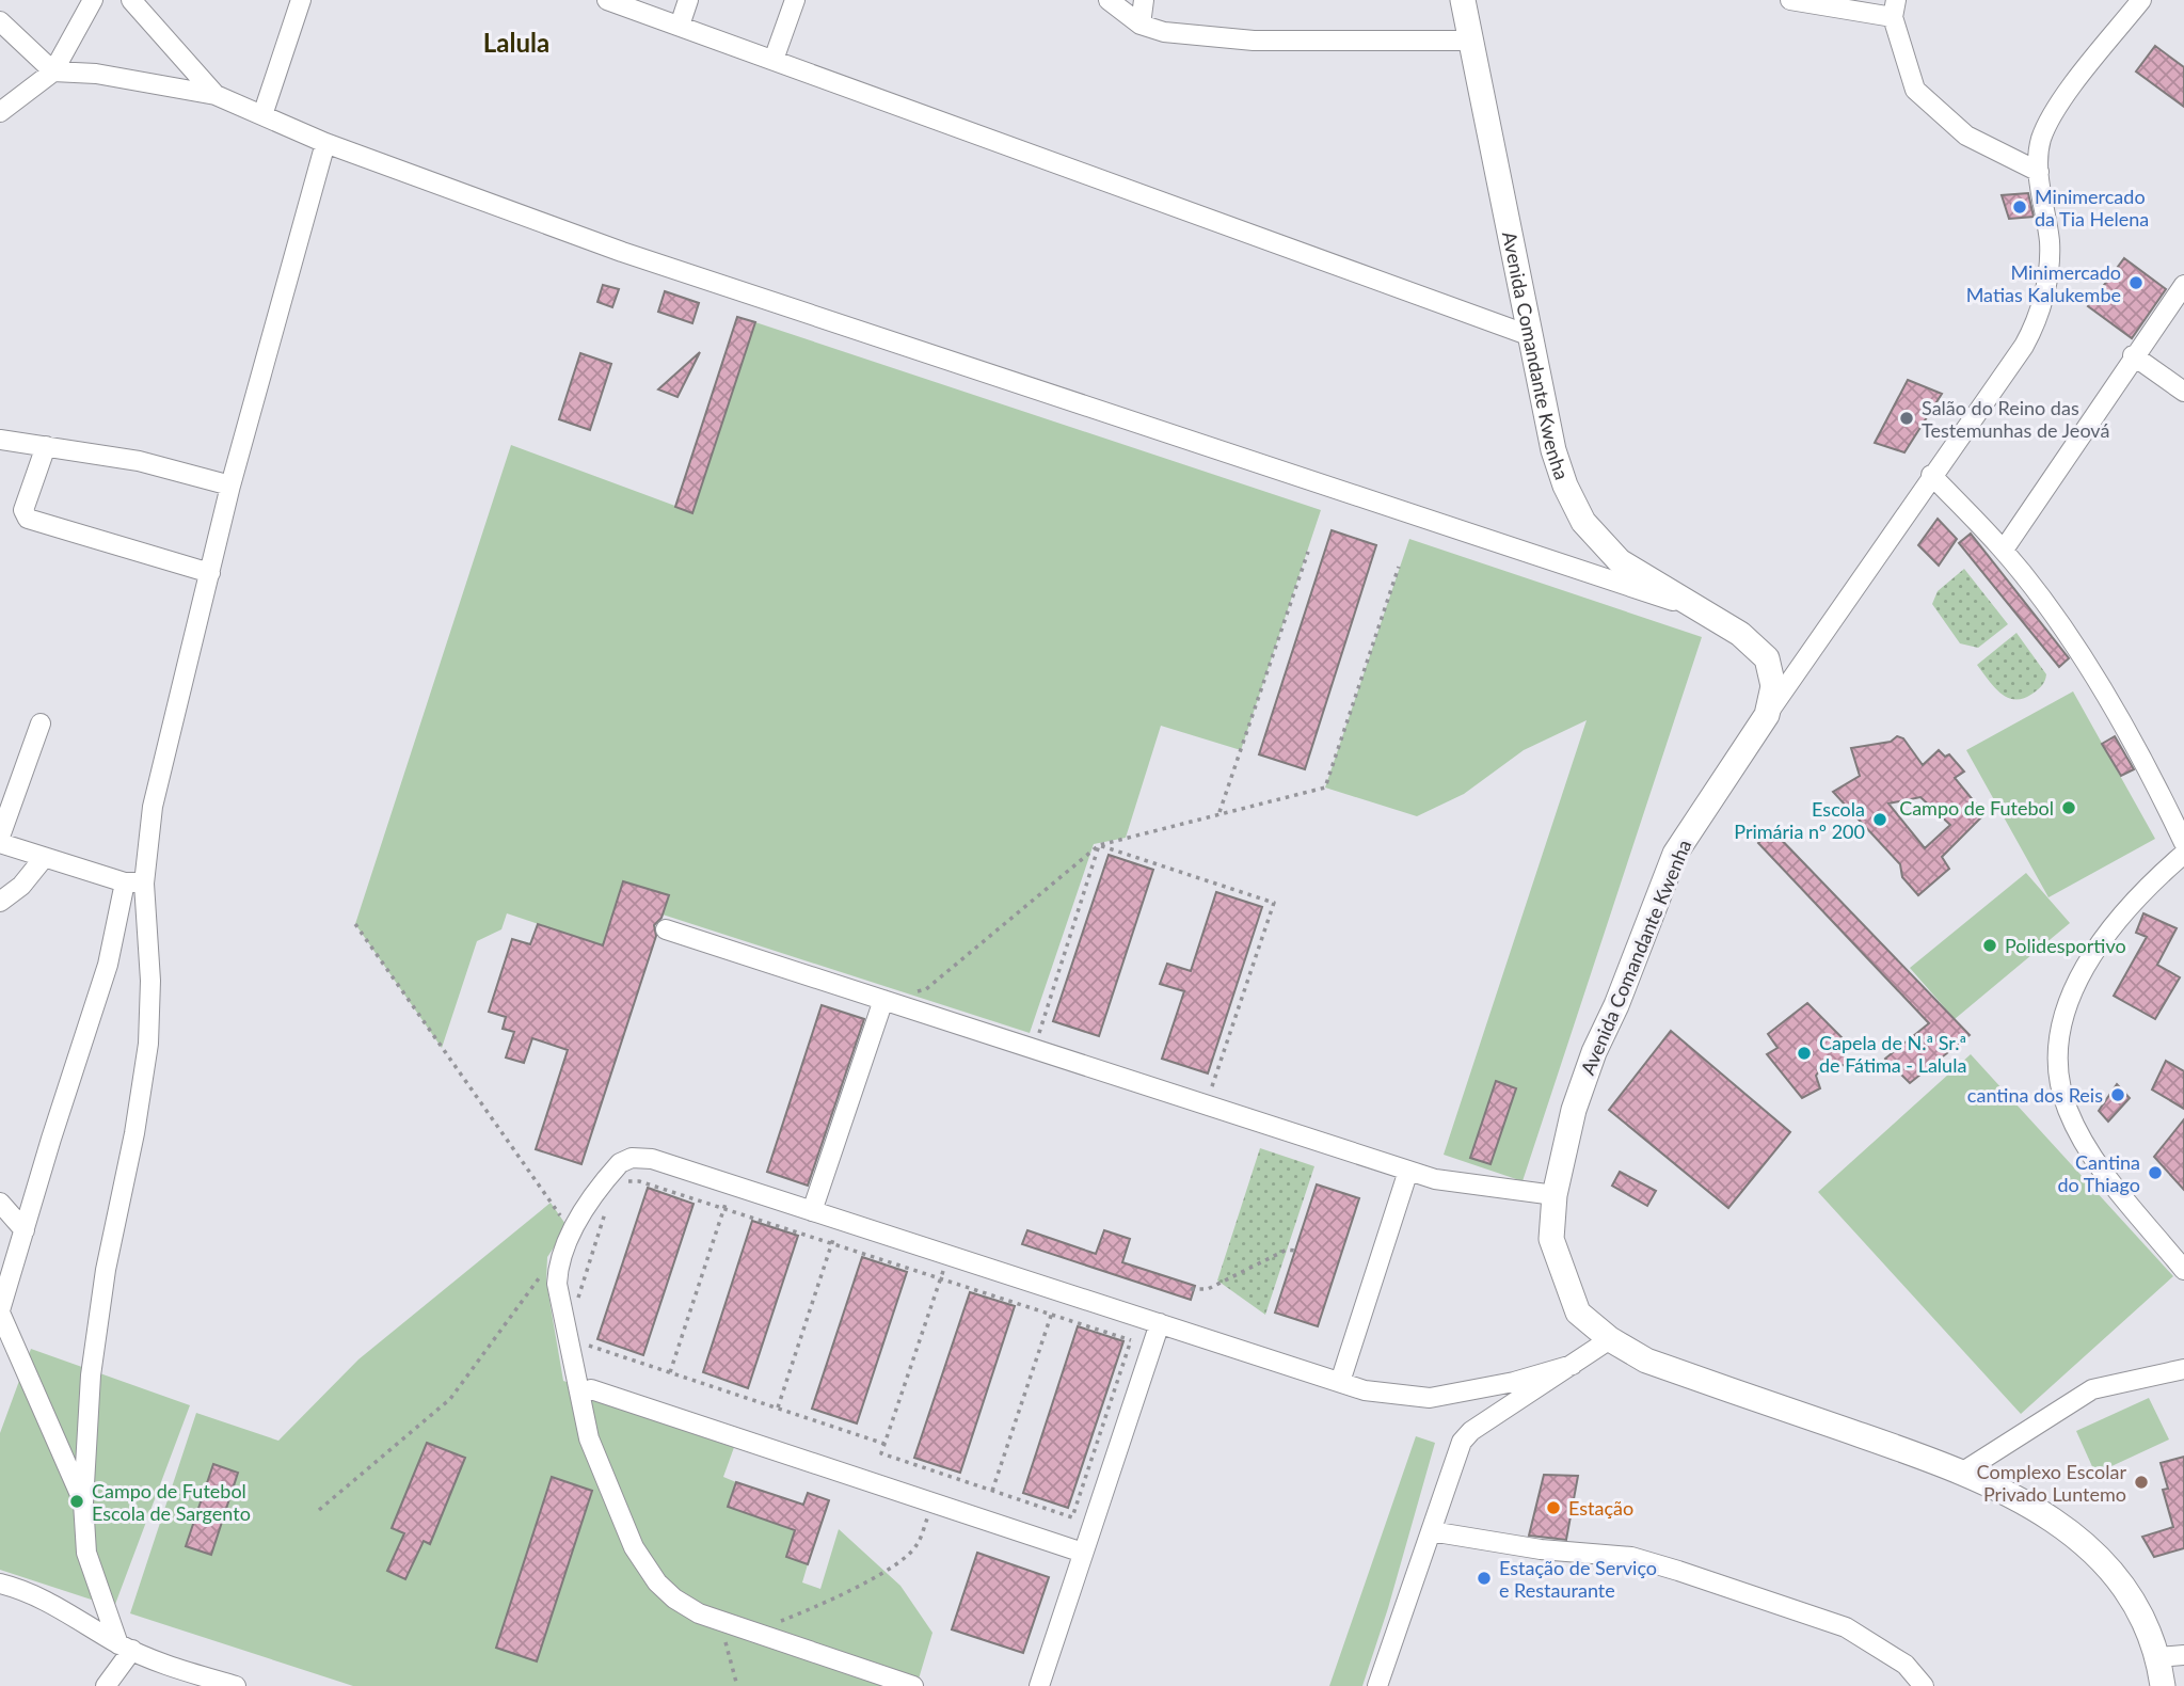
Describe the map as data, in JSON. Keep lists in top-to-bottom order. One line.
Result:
{"streets":{"main road":["Avenida Comandante Kwenha"]},"districts":["Lalula"],"places":["Minimercado da Tia Helena","Minimercado Matias Kalukembe","Salão do Reino das Testemunhas de Jeová","Campo de Futebol","Escola Primária nº 200","Polidesportivo","Capela de N.ª Sr.ª de Fátima - Lalula","cantina dos Reis","Cantina do Thiago","Complexo Escolar Privado Luntemo","Campo de Futebol Escola de Sargento","Estação","Estação de Serviço e Restaurante"]}
